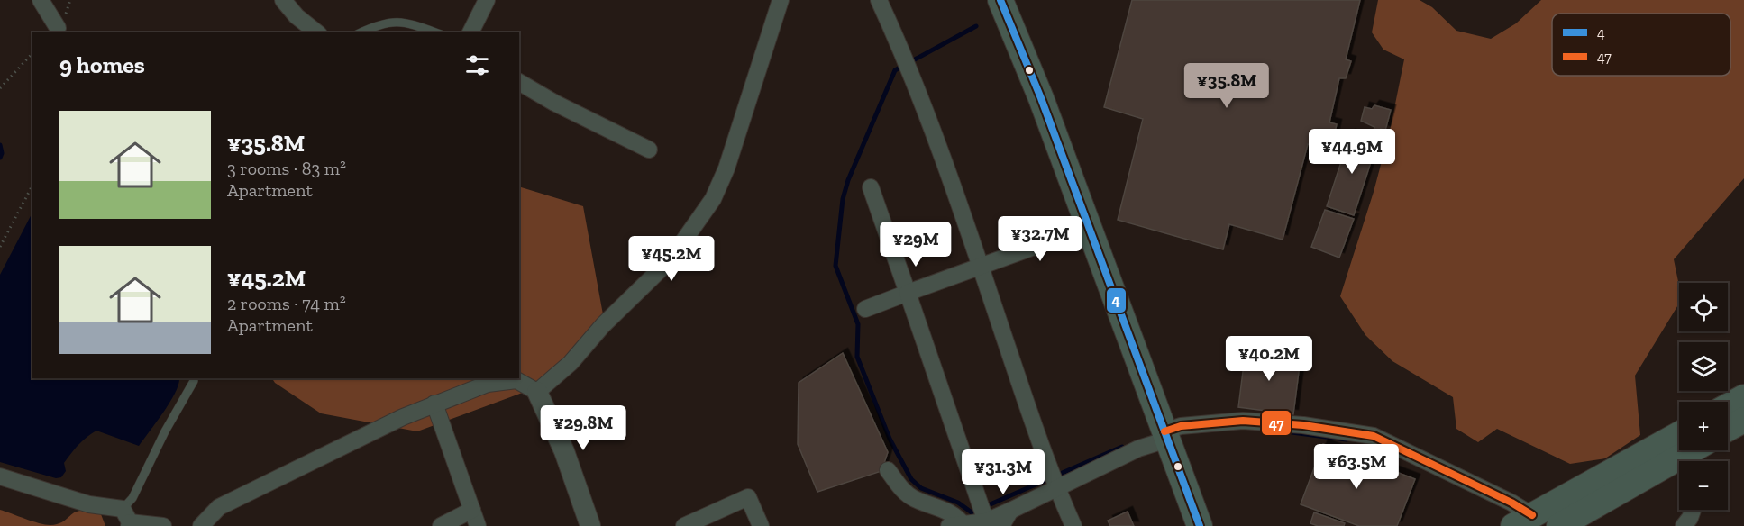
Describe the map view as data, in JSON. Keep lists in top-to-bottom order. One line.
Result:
{"lines":["transit line 4","transit line 47"],"legend":["4","47"],"page":{"heading":"9 homes","price":["¥35.8M","¥44.9M","¥32.7M","¥29M","¥45.2M","¥40.2M","¥29.8M","¥63.5M","¥31.3M"],"list":[{"name":"¥35.8M","note":"3 rooms · 83 m² · Apartment"},{"name":"¥45.2M","note":"2 rooms · 74 m² · Apartment"}],"map_buttons":["+","−"]}}
